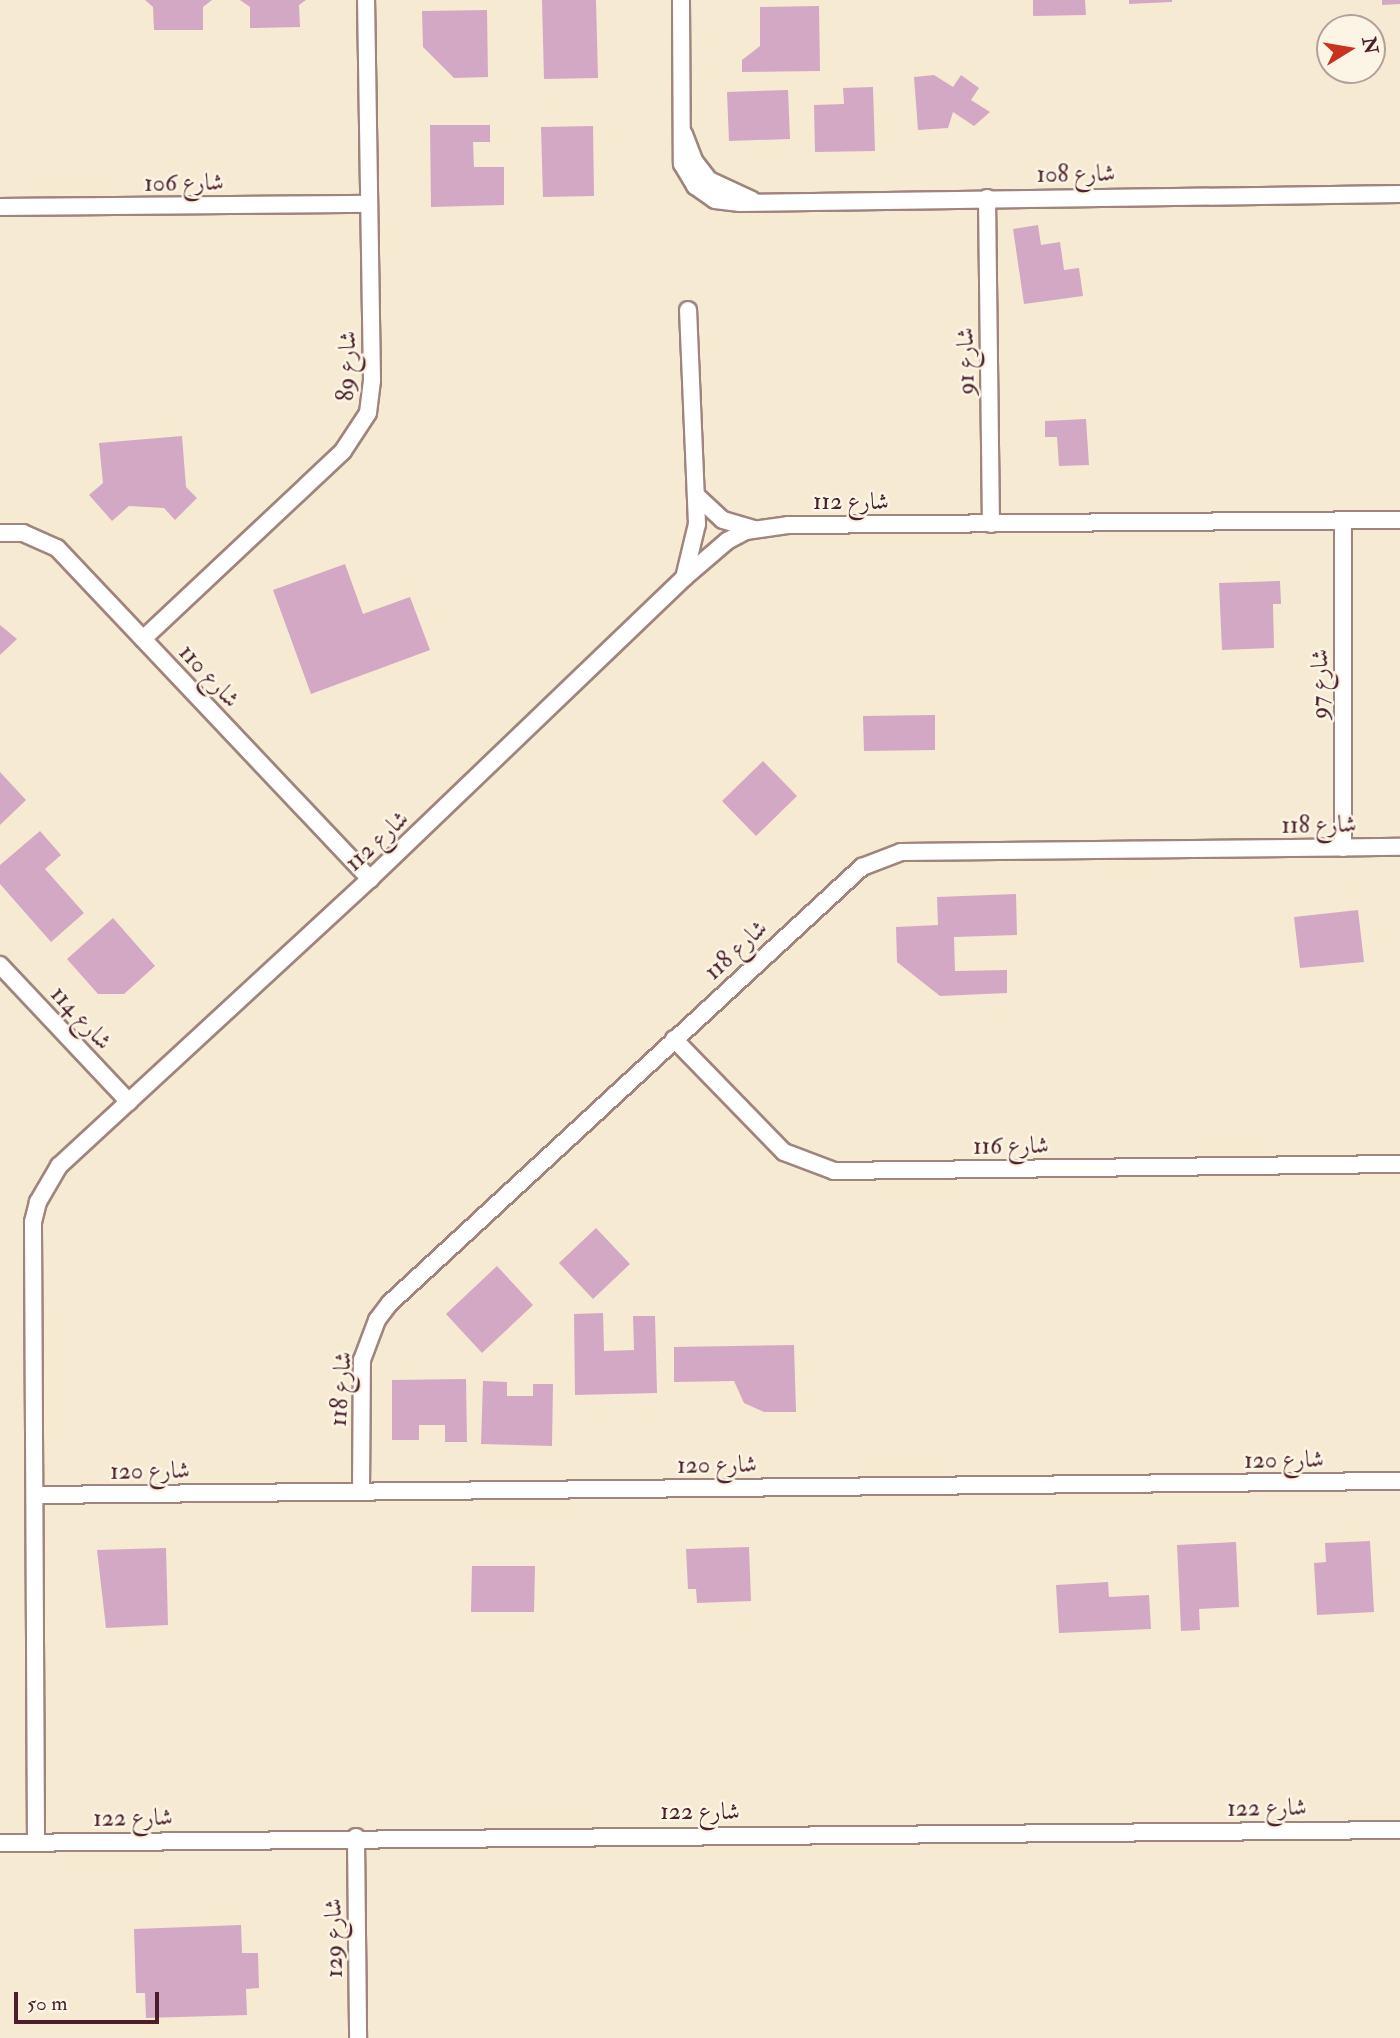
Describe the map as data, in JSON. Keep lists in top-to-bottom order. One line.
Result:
{"streets":{"street":["شارع 108","شارع 106","شارع 91","شارع 89","شارع 112","شارع 110","شارع 97","شارع 118","شارع 114","شارع 116","شارع 120","شارع 122","شارع 129"]},"crossings":[["شارع 108","شارع 91"],["شارع 106","شارع 89"],["شارع 91","شارع 112"],["شارع 89","شارع 110"],["شارع 112","شارع 110"],["شارع 112","شارع 97"],["شارع 112","شارع 114"],["شارع 112","شارع 120"],["شارع 112","شارع 122"],["شارع 97","شارع 118"],["شارع 118","شارع 116"],["شارع 118","شارع 120"],["شارع 122","شارع 129"]],"scale_bar":"50 m","north":"right"}
